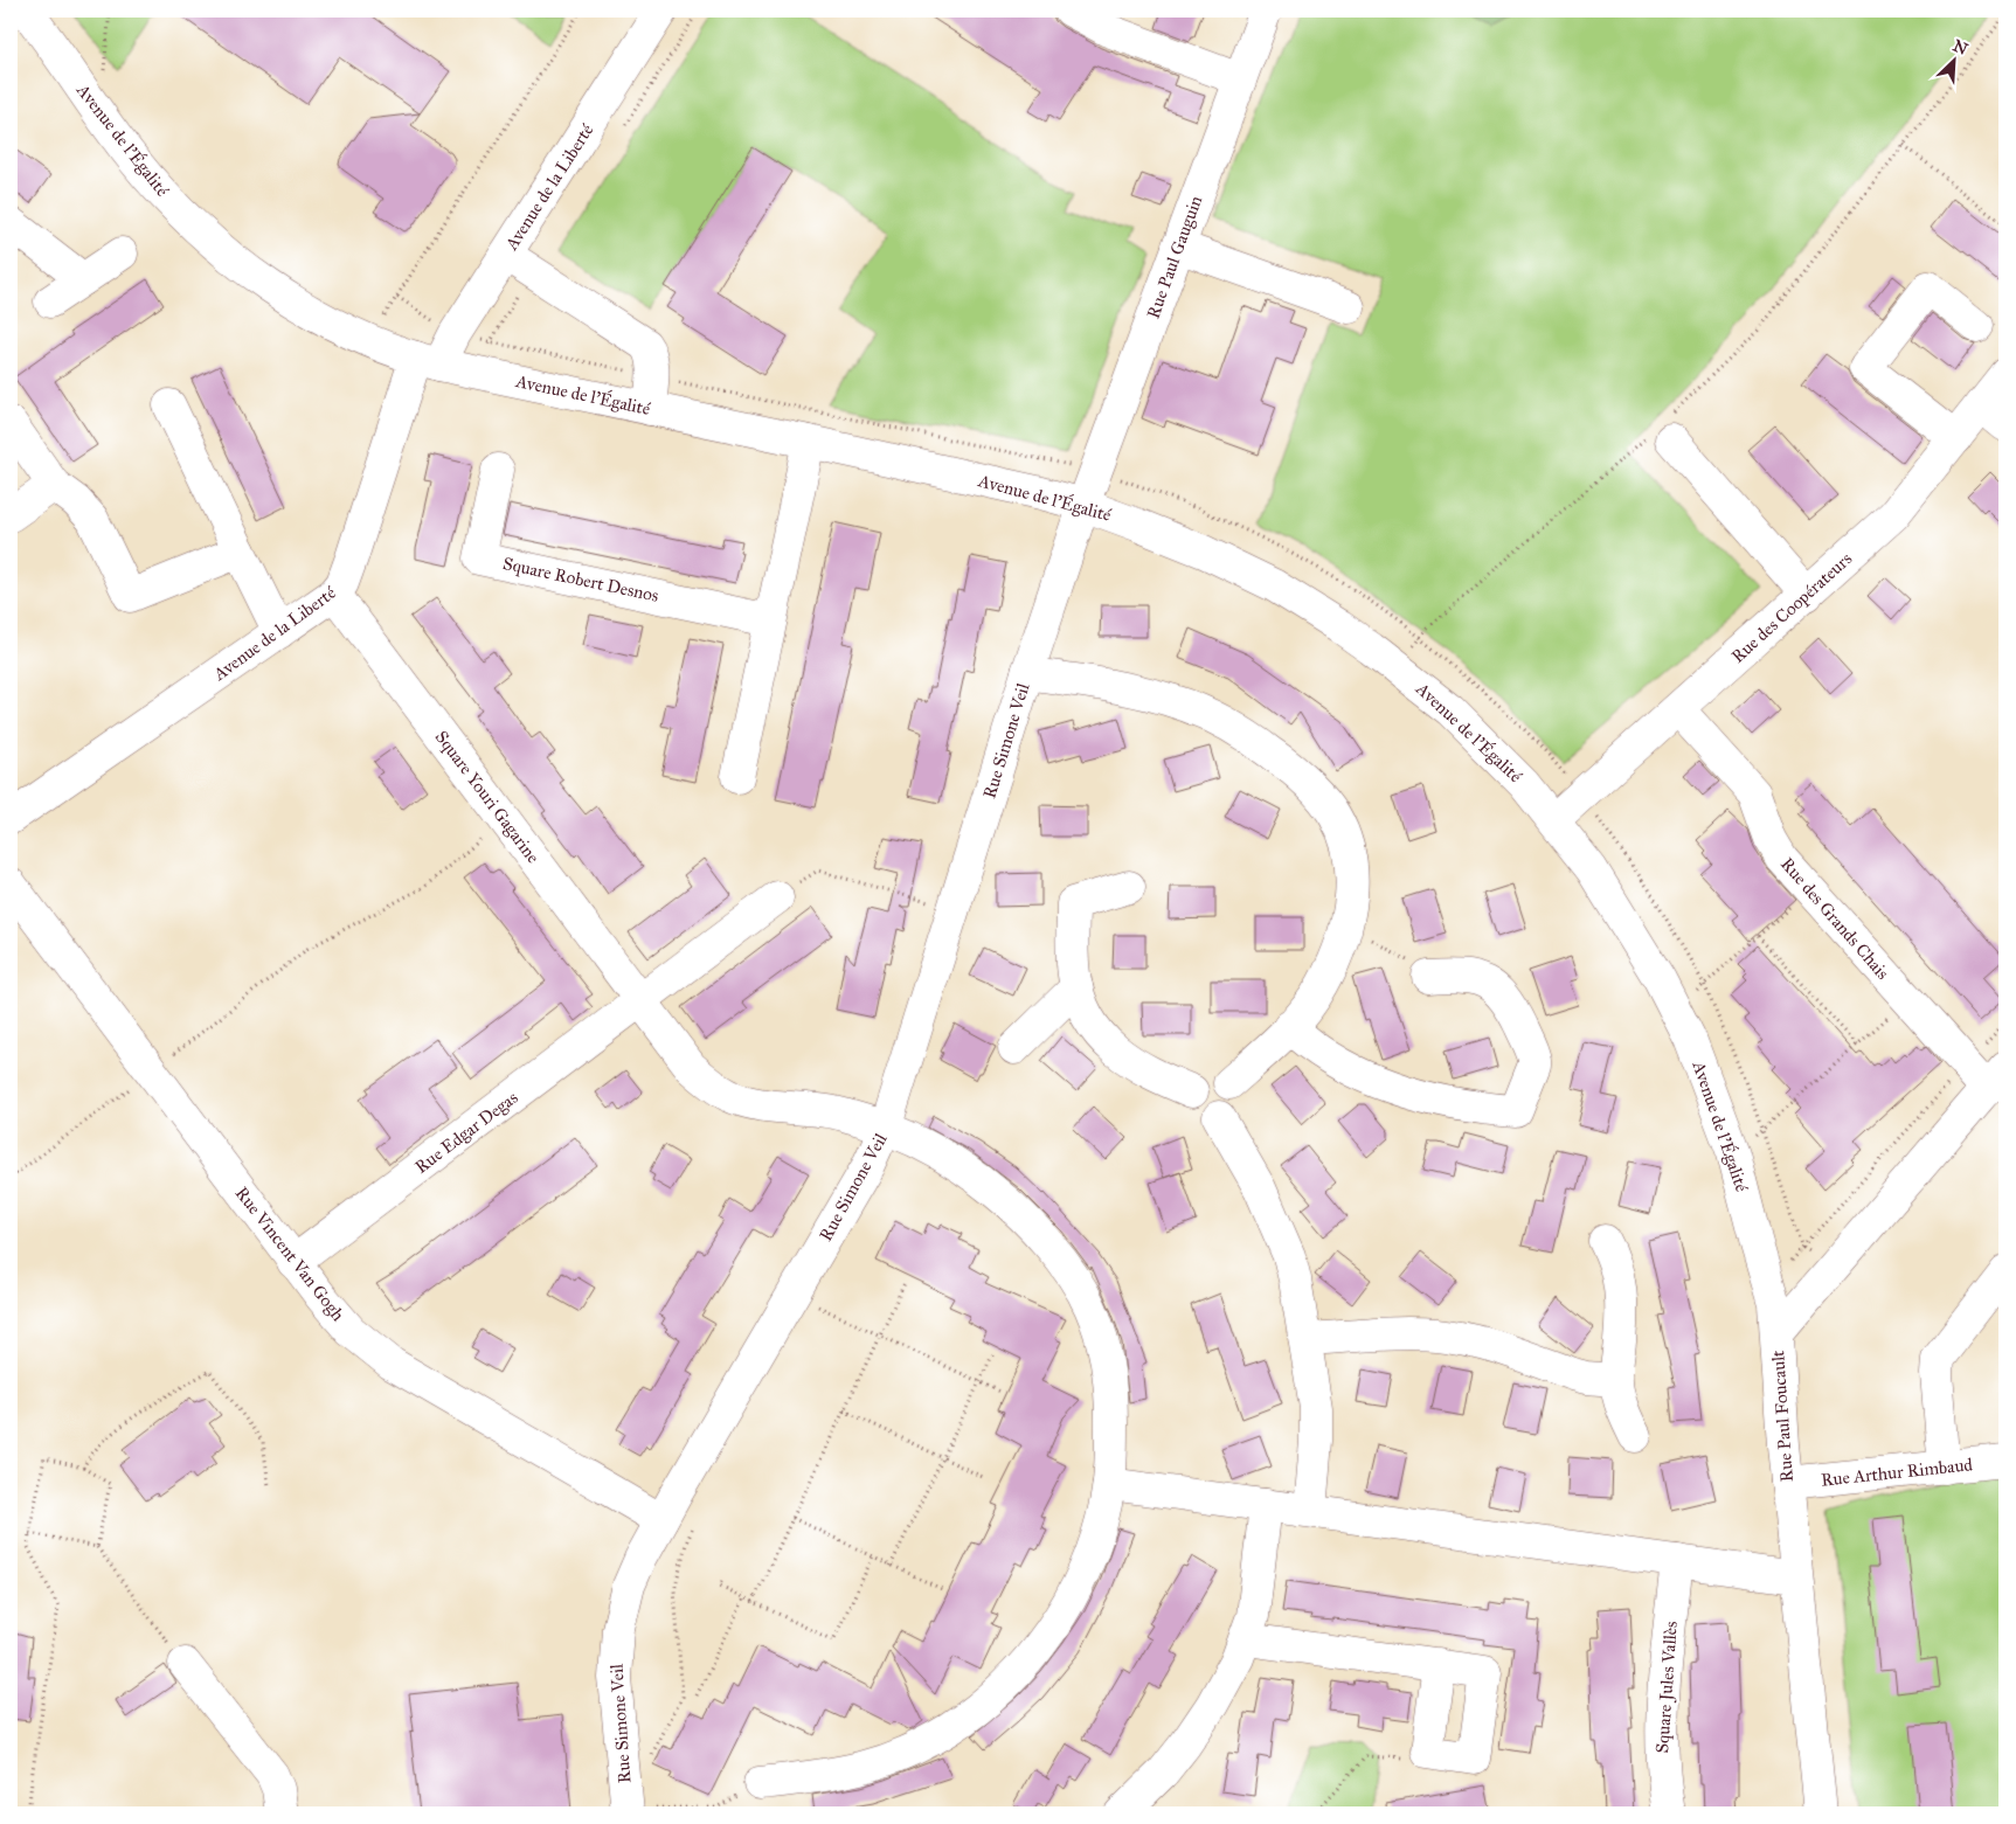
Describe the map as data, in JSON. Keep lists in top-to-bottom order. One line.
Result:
{"streets":{"street":["Avenue de l'Égalité","Avenue de la Liberté","Rue Paul Gauguin","Square Robert Desnos","Rue des Coopérateurs","Rue Simone Veil","Square Youri Gagarine","Rue des Grands Chais","Rue Edgar Degas","Rue Vincent Van Gogh","Rue Paul Foucault","Rue Arthur Rimbaud","Square Jules Vallès"]},"crossings":[["Avenue de l'Égalité","Avenue de la Liberté"],["Avenue de l'Égalité","Rue Paul Gauguin"],["Avenue de l'Égalité","Rue des Coopérateurs"],["Avenue de l'Égalité","Rue Simone Veil"],["Avenue de l'Égalité","Rue Paul Foucault"],["Avenue de la Liberté","Square Youri Gagarine"],["Rue Paul Gauguin","Rue Simone Veil"],["Rue des Coopérateurs","Rue des Grands Chais"],["Rue Simone Veil","Square Youri Gagarine"],["Rue Simone Veil","Rue Vincent Van Gogh"],["Square Youri Gagarine","Rue Edgar Degas"],["Rue des Grands Chais","Rue Paul Foucault"],["Rue Edgar Degas","Rue Vincent Van Gogh"],["Rue Paul Foucault","Rue Arthur Rimbaud"]],"north":"top right"}
